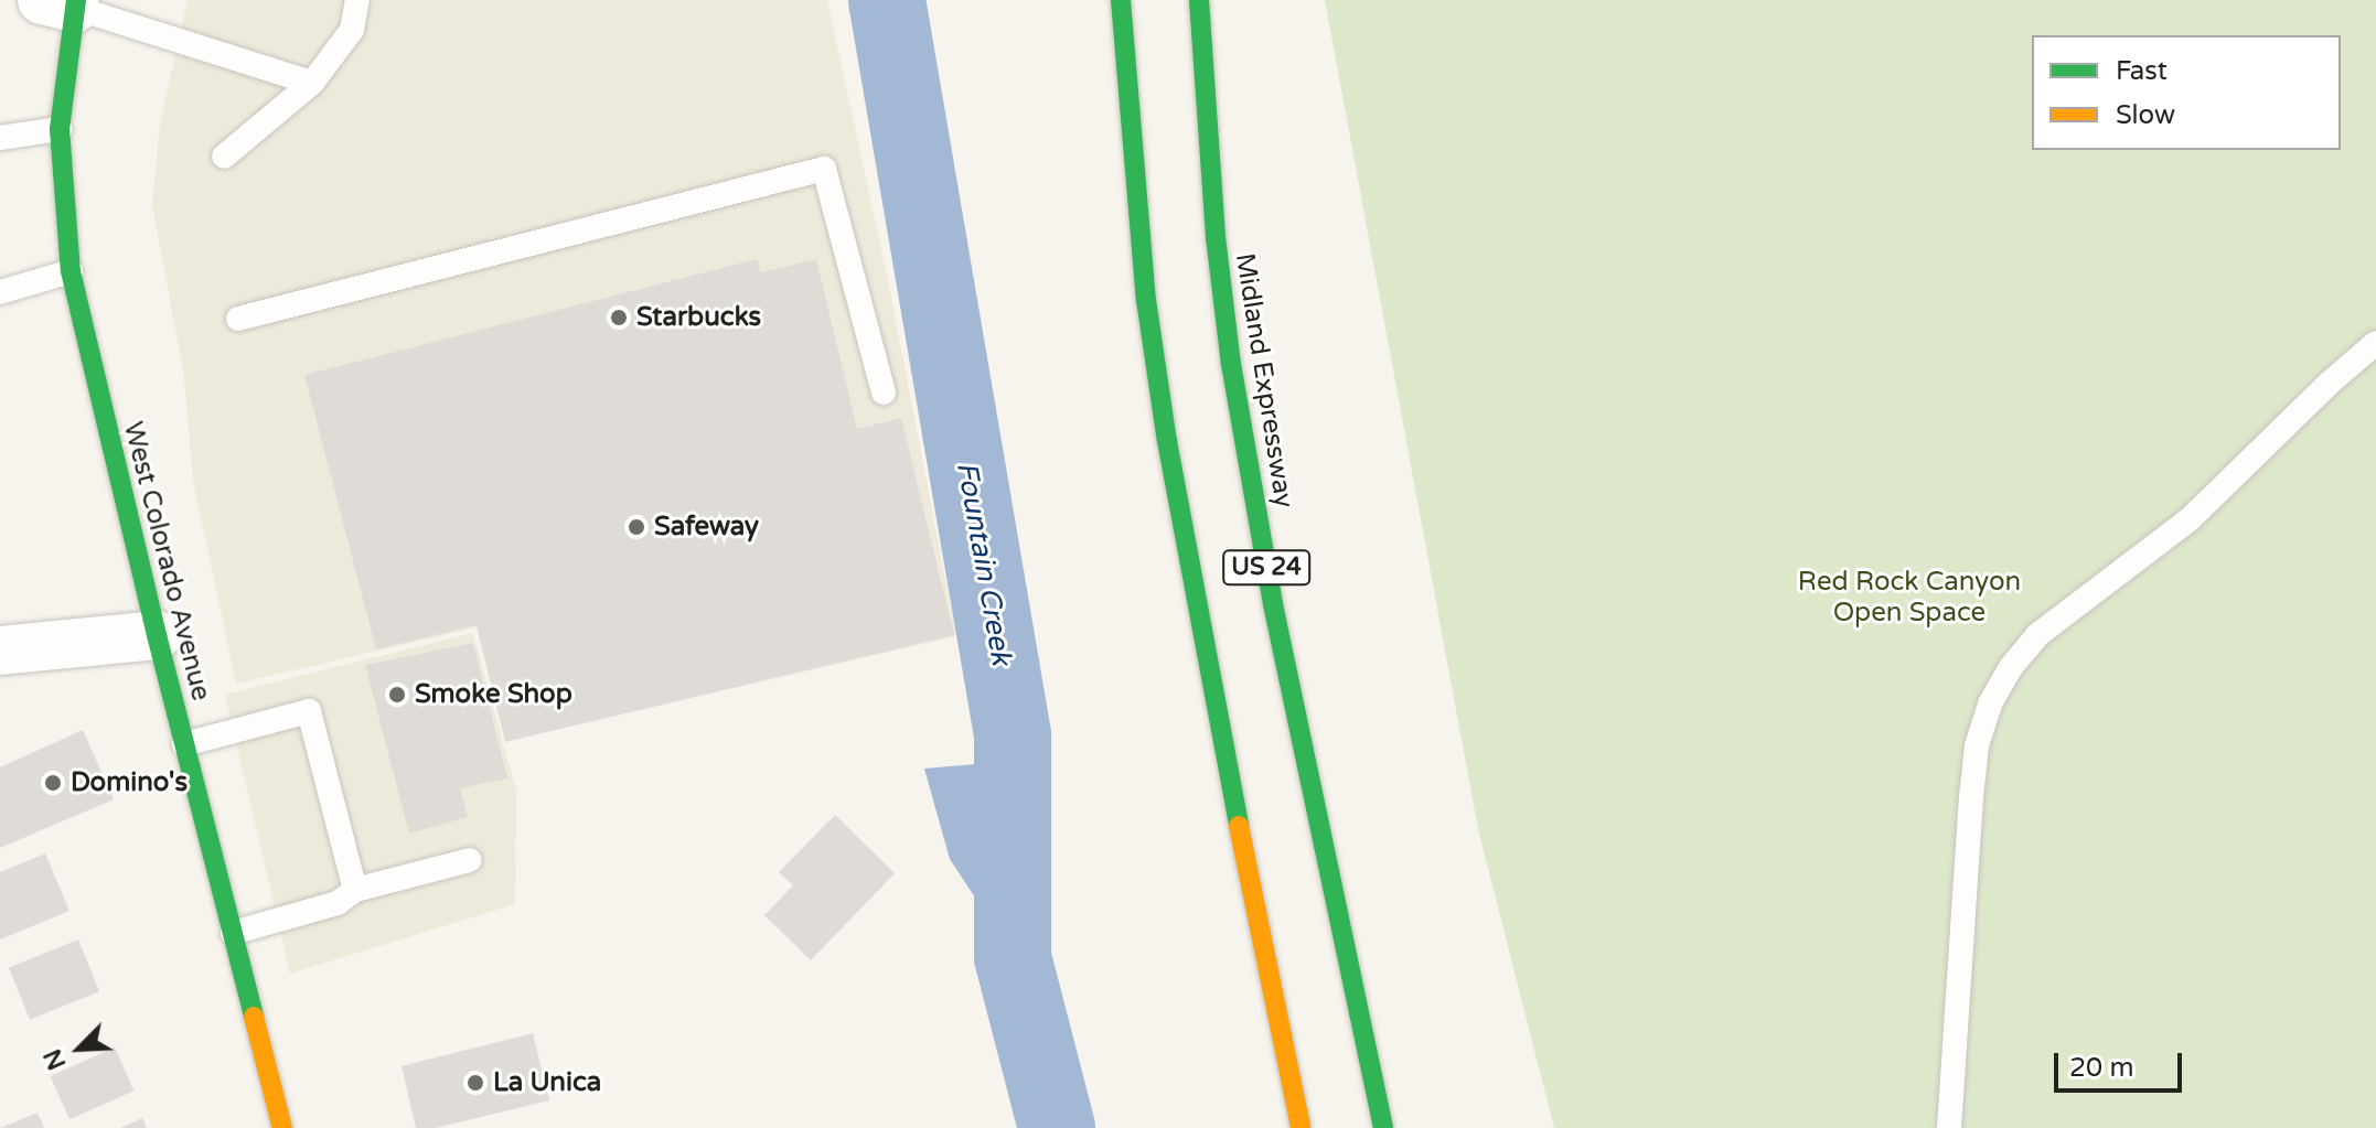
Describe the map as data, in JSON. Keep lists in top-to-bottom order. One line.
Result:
{"streets":{"main road":["Midland Expressway","West Colorado Avenue","US 24"]},"water":["Fountain Creek"],"parks":["Red Rock Canyon Open Space"],"places":["Starbucks","Safeway","Smoke Shop","Domino's","La Unica"],"legend":["Fast","Slow"],"scale_bar":"20 m","north":"bottom left"}
